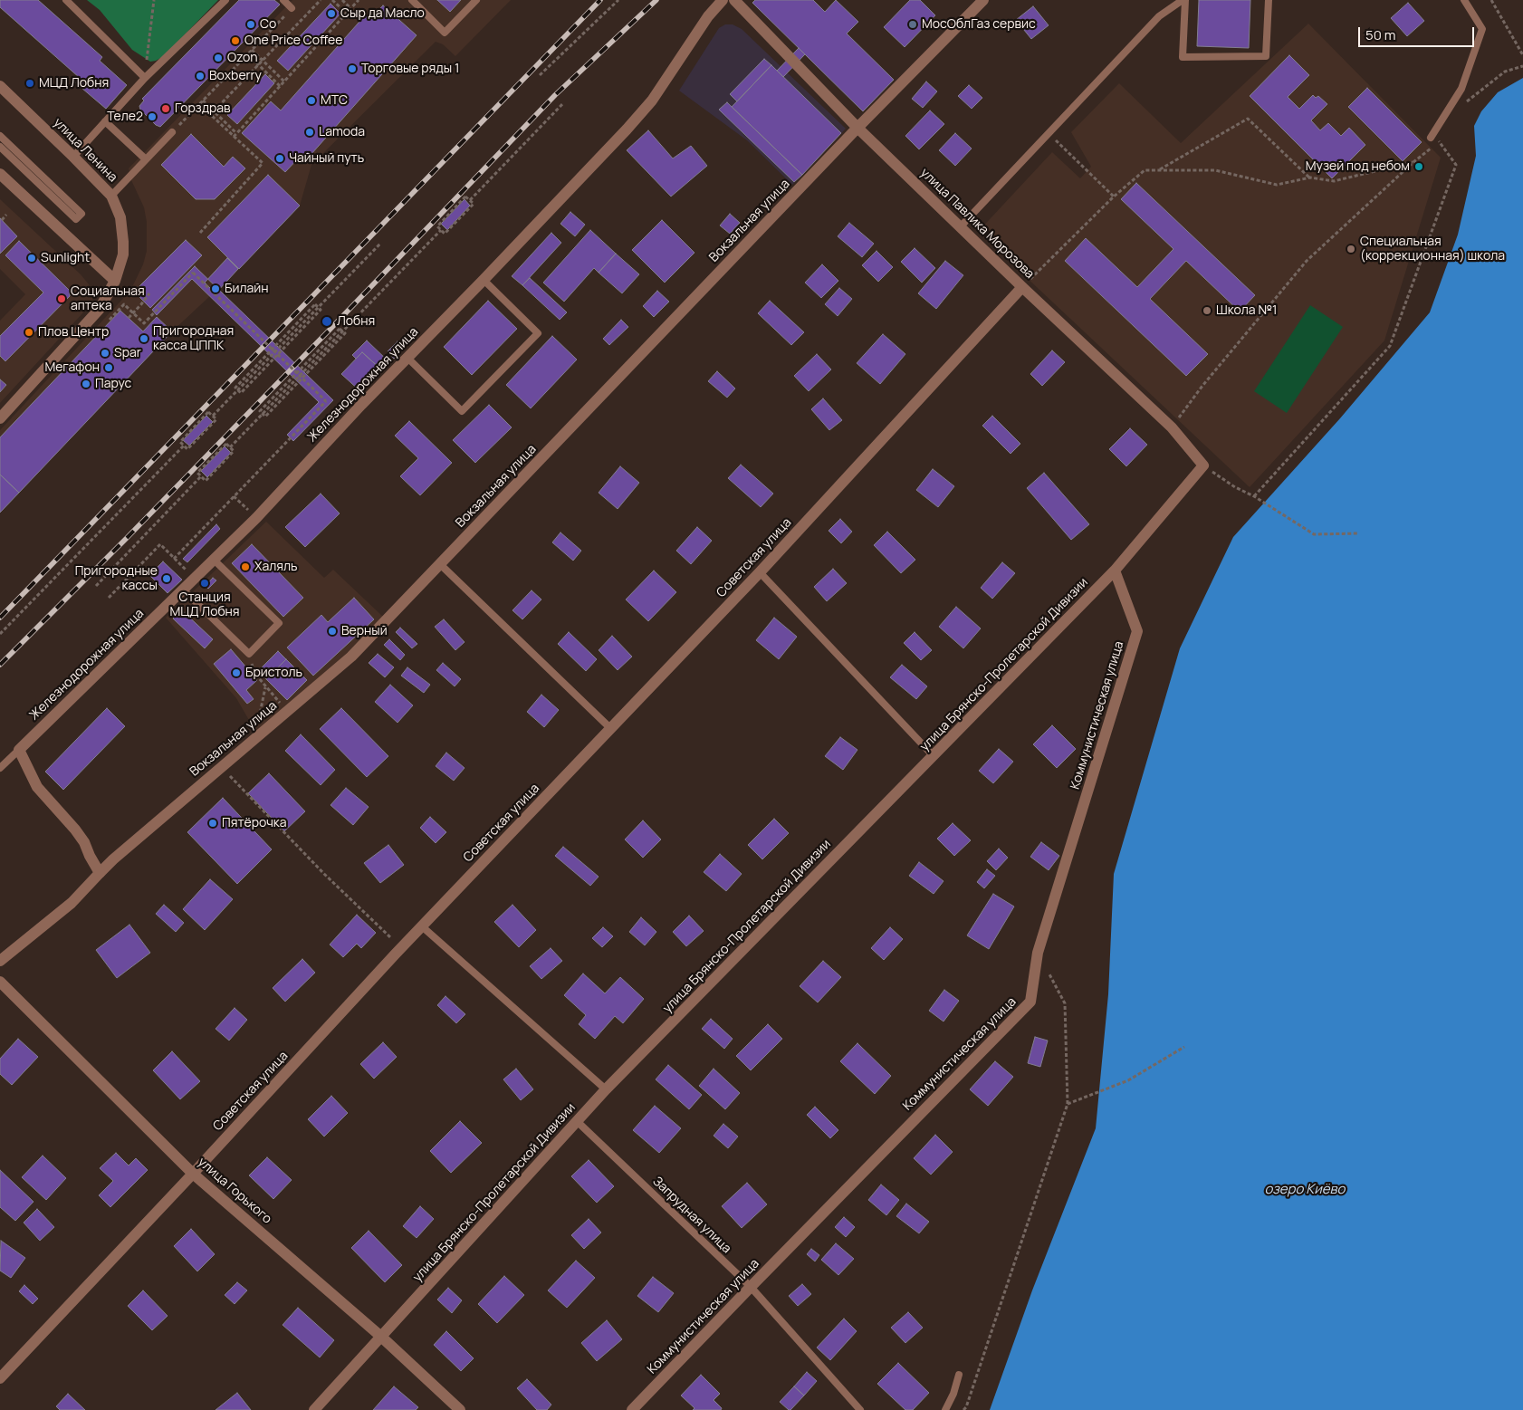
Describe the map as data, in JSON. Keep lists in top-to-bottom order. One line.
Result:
{"streets":{"street":["улица Ленина","Вокзальная улица","улица Павлика Морозова","Железнодорожная улица","Советская улица","улица Брянско-Пролетарской Дивизии","Коммунистическая улица","улица Горького"],"lane":["Запрудная улица"]},"crossings":[["Вокзальная улица","улица Павлика Морозова"],["улица Павлика Морозова","Советская улица"],["улица Павлика Морозова","улица Брянско-Пролетарской Дивизии"],["Советская улица","улица Горького"],["улица Брянско-Пролетарской Дивизии","Коммунистическая улица"],["улица Брянско-Пролетарской Дивизии","улица Горького"],["улица Брянско-Пролетарской Дивизии","Запрудная улица"],["Коммунистическая улица","Запрудная улица"]],"water":["озеро Киёво"],"places":["Сыр да Масло","Со","МосОблГаз сервис","One Price Coffee","Ozon","Торговые ряды 1","Boxberry","МЦД Лобня","МТС","Горздрав","Теле2","Lamoda","Чайный путь","Музей под небом","Специальная (коррекционная) школа","Sunlight","Билайн","Социальная аптека","Школа №1","Лобня","Плов Центр","Пригородная касса ЦППК","Spar","Мегафон","Парус","Халяль","Пригородные кассы","Станция МЦД Лобня","Верный","Бристоль","Пятёрочка"],"scale_bar":"50 m"}
